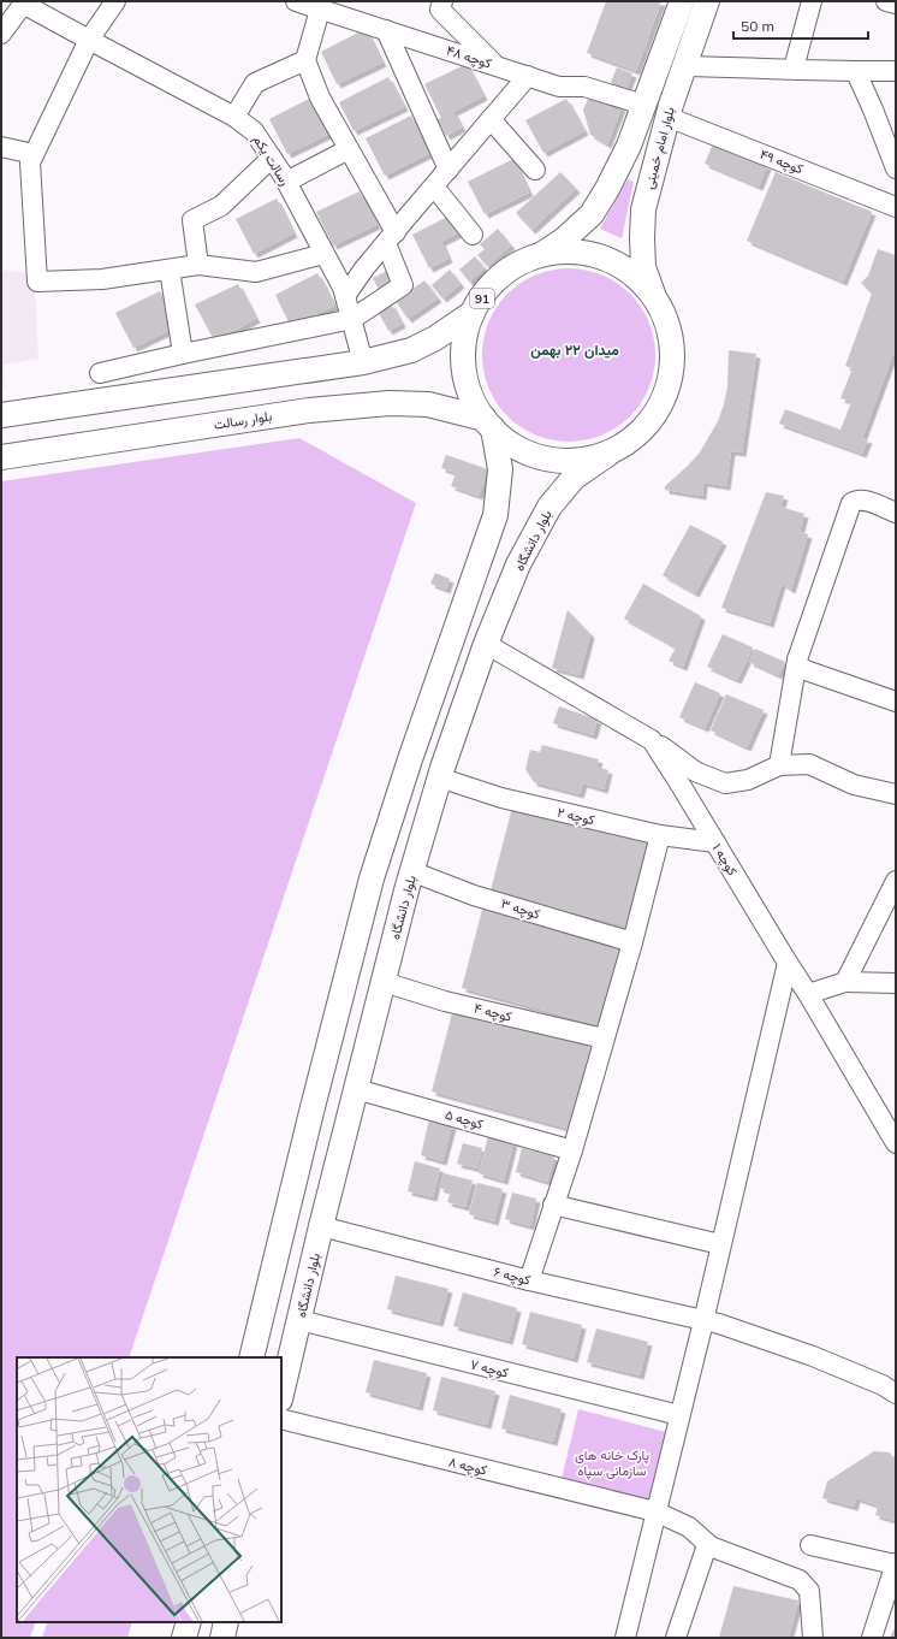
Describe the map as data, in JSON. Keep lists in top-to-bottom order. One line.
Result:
{"streets":{"main road":["بلوار امام خمینی","91","بلوار رسالت","بلوار دانشگاه"],"street":["کوچه ۴۸","رسالت یکم","کوچه ۴۹","کوچه ۲","کوچه ۱","کوچه ۳","کوچه ۴","کوچه ۵","کوچه ۶","کوچه ۷","کوچه ۸"]},"crossings":[["کوچه ۴۸","بلوار امام خمینی"],["بلوار امام خمینی","کوچه ۴۹"],["بلوار امام خمینی","91"],["رسالت یکم","91"],["91","بلوار رسالت"],["91","بلوار دانشگاه"],["بلوار دانشگاه","کوچه ۲"],["بلوار دانشگاه","کوچه ۱"],["بلوار دانشگاه","کوچه ۳"],["بلوار دانشگاه","کوچه ۴"],["بلوار دانشگاه","کوچه ۵"],["بلوار دانشگاه","کوچه ۶"],["بلوار دانشگاه","کوچه ۷"],["کوچه ۲","کوچه ۱"]],"districts":["میدان ۲۲ بهمن"],"parks":["پارک خانه های سازمانی سپاه"],"scale_bar":"50 m"}
